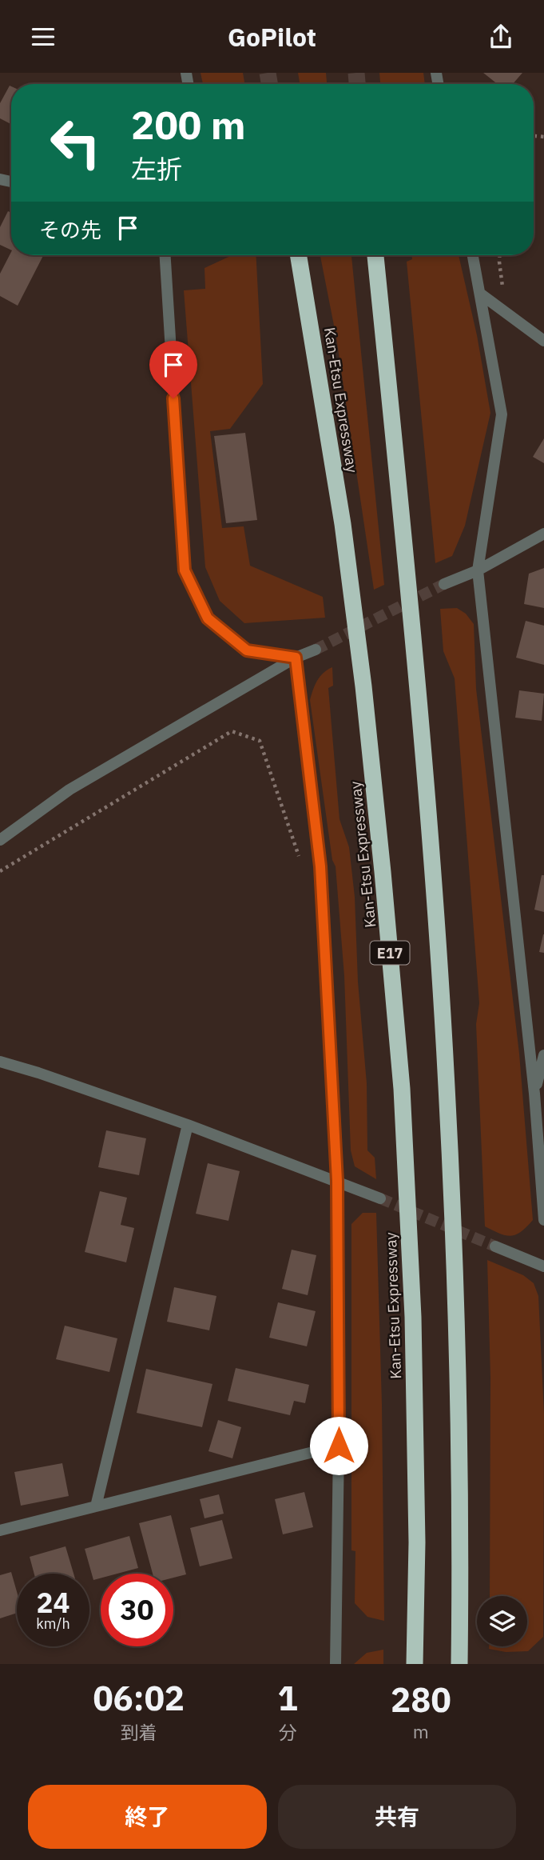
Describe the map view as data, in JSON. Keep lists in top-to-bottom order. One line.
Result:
{"streets":{"highway":["Kan-Etsu Expressway","E17"]},"page":{"header":"GoPilot","turn":["200 m","左折"],"then":"その先","speed":"24 km/h","limit":"30","eta":["06:02","到着","1","分","280","m"],"buttons":["終了","共有"]}}
